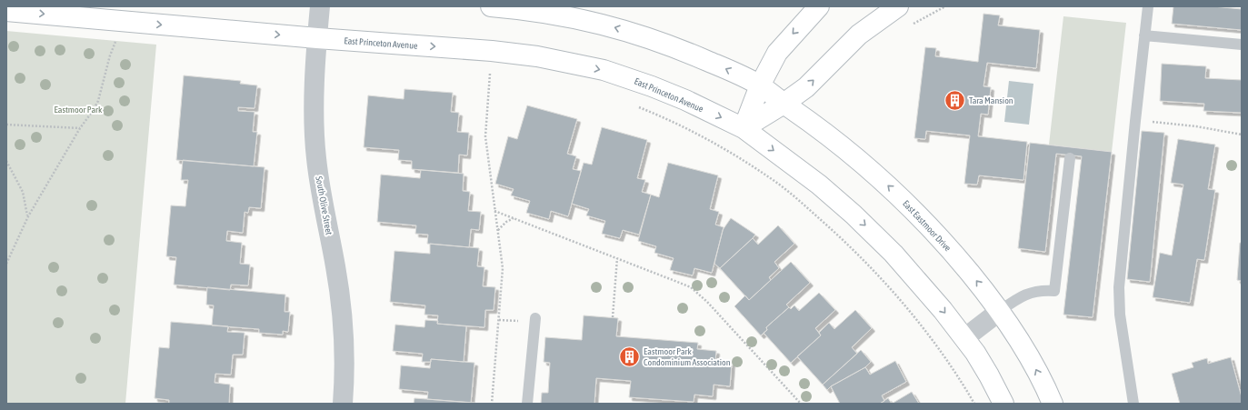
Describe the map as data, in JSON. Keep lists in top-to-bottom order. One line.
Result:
{"streets":{"main road":["East Princeton Avenue","East Eastmoor Drive"],"street":["South Olive Street"]},"crossings":[["East Princeton Avenue","South Olive Street"]],"parks":["Eastmoor Park"],"places":{"building":["Tara Mansion","Eastmoor Park Condominium Association"]}}
